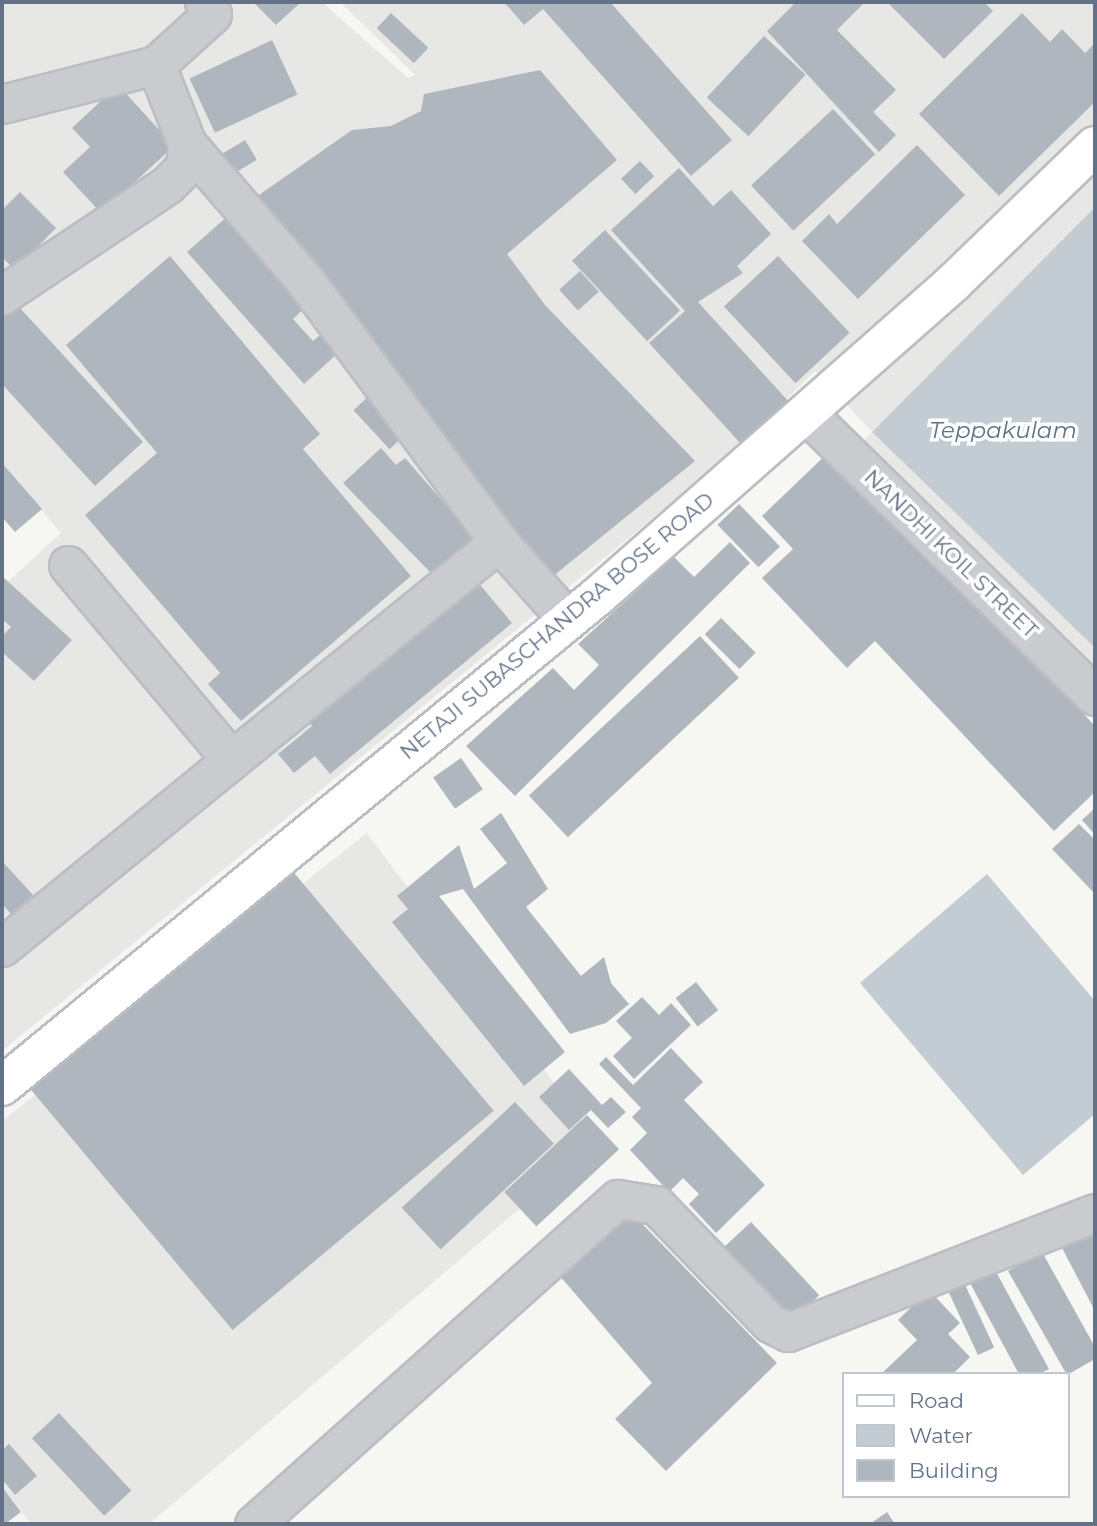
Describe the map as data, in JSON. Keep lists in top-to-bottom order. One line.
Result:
{"streets":{"main road":["NETAJI SUBASCHANDRA BOSE ROAD"],"street":["NANDHI KOIL STREET"]},"crossings":[["NANDHI KOIL STREET","NETAJI SUBASCHANDRA BOSE ROAD"]],"water":["Teppakulam"],"legend":["Road","Water","Building"]}
